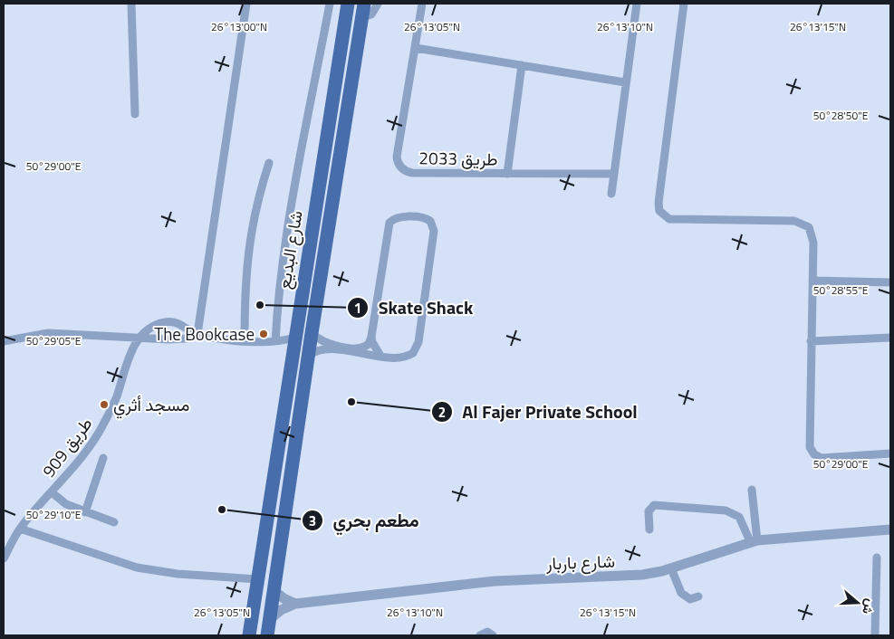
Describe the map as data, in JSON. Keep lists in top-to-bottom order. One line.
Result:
{"streets":{"main road":["شارع البديع"],"street":["طريق 2033","طريق 909","شارع باربار"]},"crossings":[["شارع البديع","شارع باربار"]],"places":["Skate Shack","The Bookcase","Al Fajer Private School","مسجد أثري","مطعم بحري"],"north":"right","coordinates":["26°13'00\"N","26°13'05\"N","26°13'10\"N","26°13'15\"N","50°28'50\"E","50°29'00\"E","50°28'55\"E","50°29'05\"E","50°29'10\"E"]}
